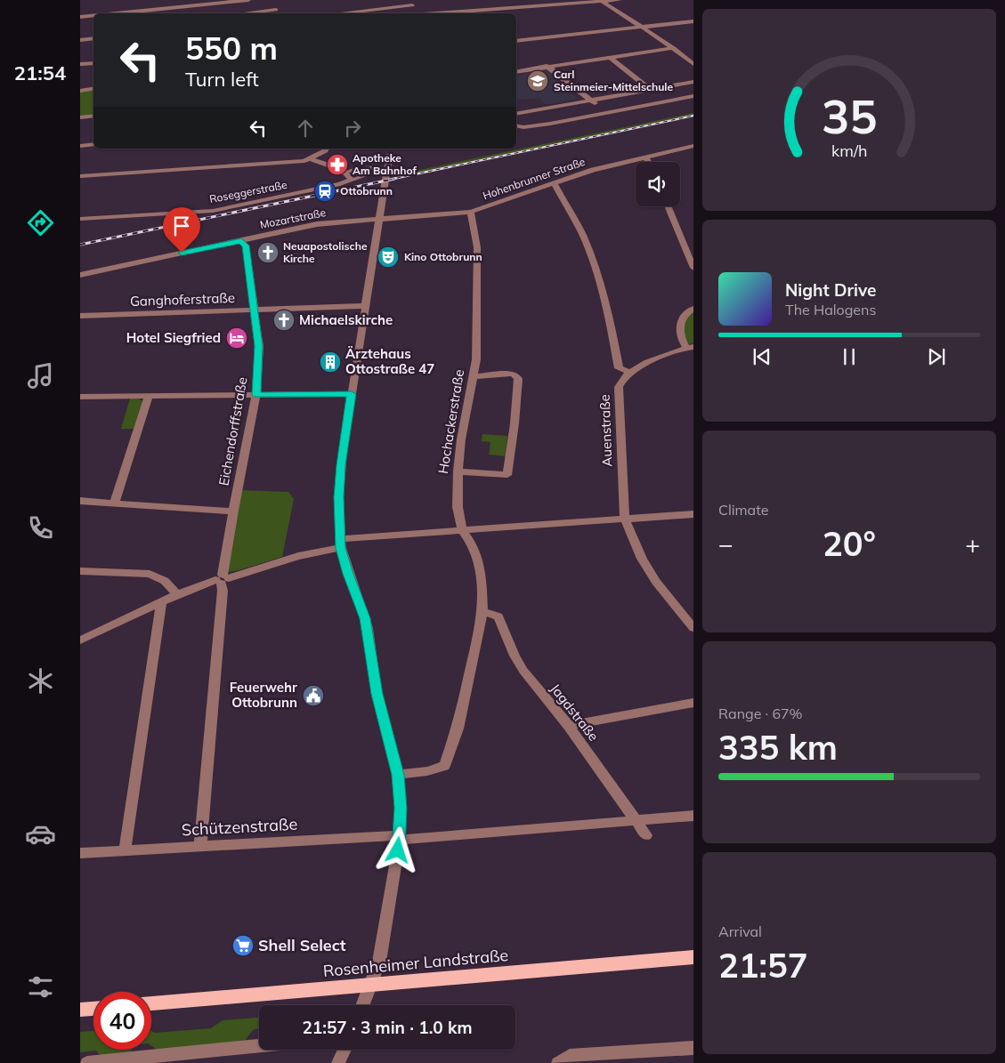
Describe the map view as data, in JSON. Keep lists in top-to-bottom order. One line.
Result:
{"streets":{"main road":["Rosenheimer Landstraße"],"street":["Hohenbrunner Straße","Roseggerstraße","Mozartstraße","Ganghoferstraße","Hochackerstraße","Auenstraße","Eichendorffstraße","Jagdstraße","Schützenstraße"]},"crossings":[["Hohenbrunner Straße","Mozartstraße"],["Hohenbrunner Straße","Hochackerstraße"],["Mozartstraße","Eichendorffstraße"],["Ganghoferstraße","Eichendorffstraße"],["Hochackerstraße","Jagdstraße"],["Eichendorffstraße","Schützenstraße"],["Jagdstraße","Schützenstraße"]],"places":{"school or university":["Carl Steinmeier-Mittelschule"],"pharmacy":["Apotheke Am Bahnhof"],"station":["Ottobrunn"],"church":["Neuapostolische Kirche","Michaelskirche"],"theatre":["Kino Ottobrunn"],"hotel":["Hotel Siegfried"],"building":["Ärztehaus Ottostraße 47"],"public building":["Feuerwehr Ottobrunn"],"supermarket":["Shell Select"]},"page":{"tabs":"21:54","turn":["550 m","Turn left"],"song":["Night Drive","The Halogens"],"tile":["Climate",["Range · 67%","335 km"],["Arrival","21:57"]],"heat":["−","20°","+"],"limit":"40","trip":"21:57 · 3 min · 1.0 km","gauge":["35","km/h"]}}
